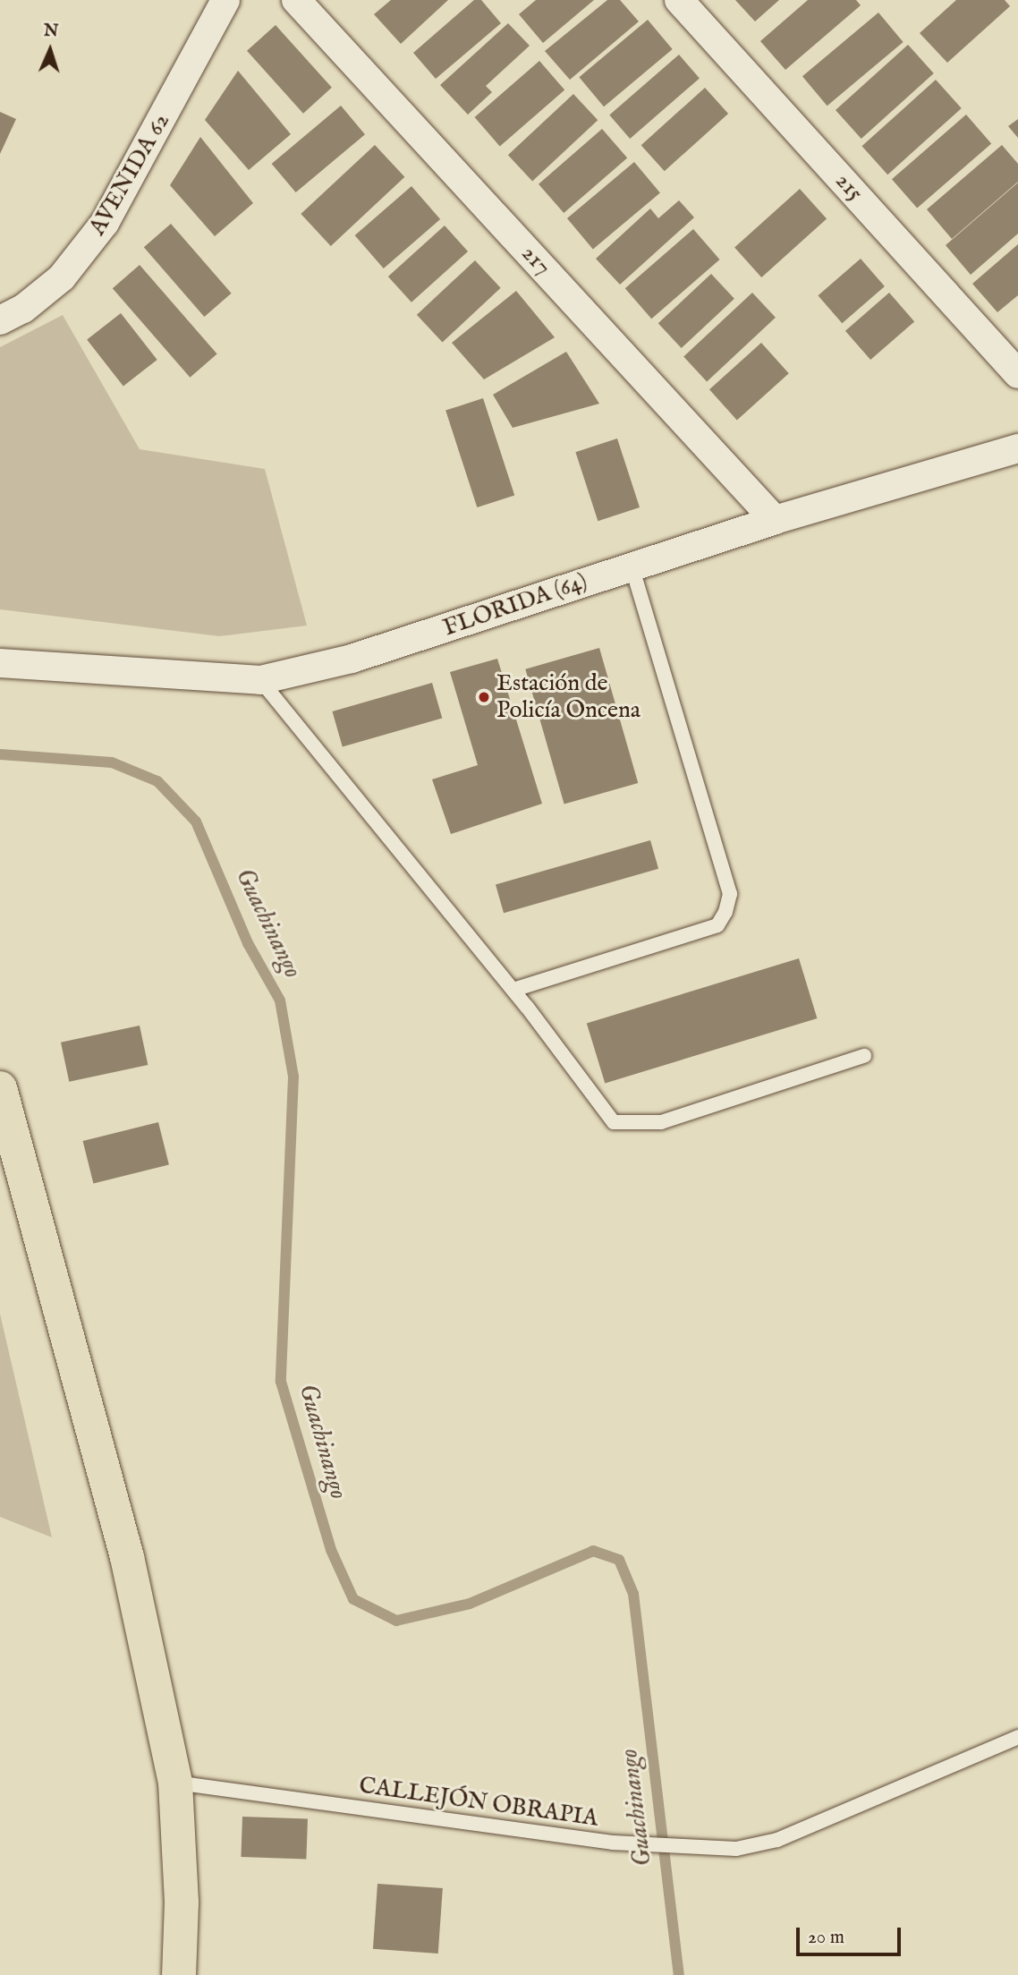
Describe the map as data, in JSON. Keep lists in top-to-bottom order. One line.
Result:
{"streets":{"street":["AVENIDA 62","215","217","FLORIDA (64)"],"lane":["CALLEJÓN OBRAPIA"]},"crossings":[["217","FLORIDA (64)"]],"water":["Guachinango"],"places":["Estación de Policía Oncena"],"scale_bar":"20 m","north":"top"}
